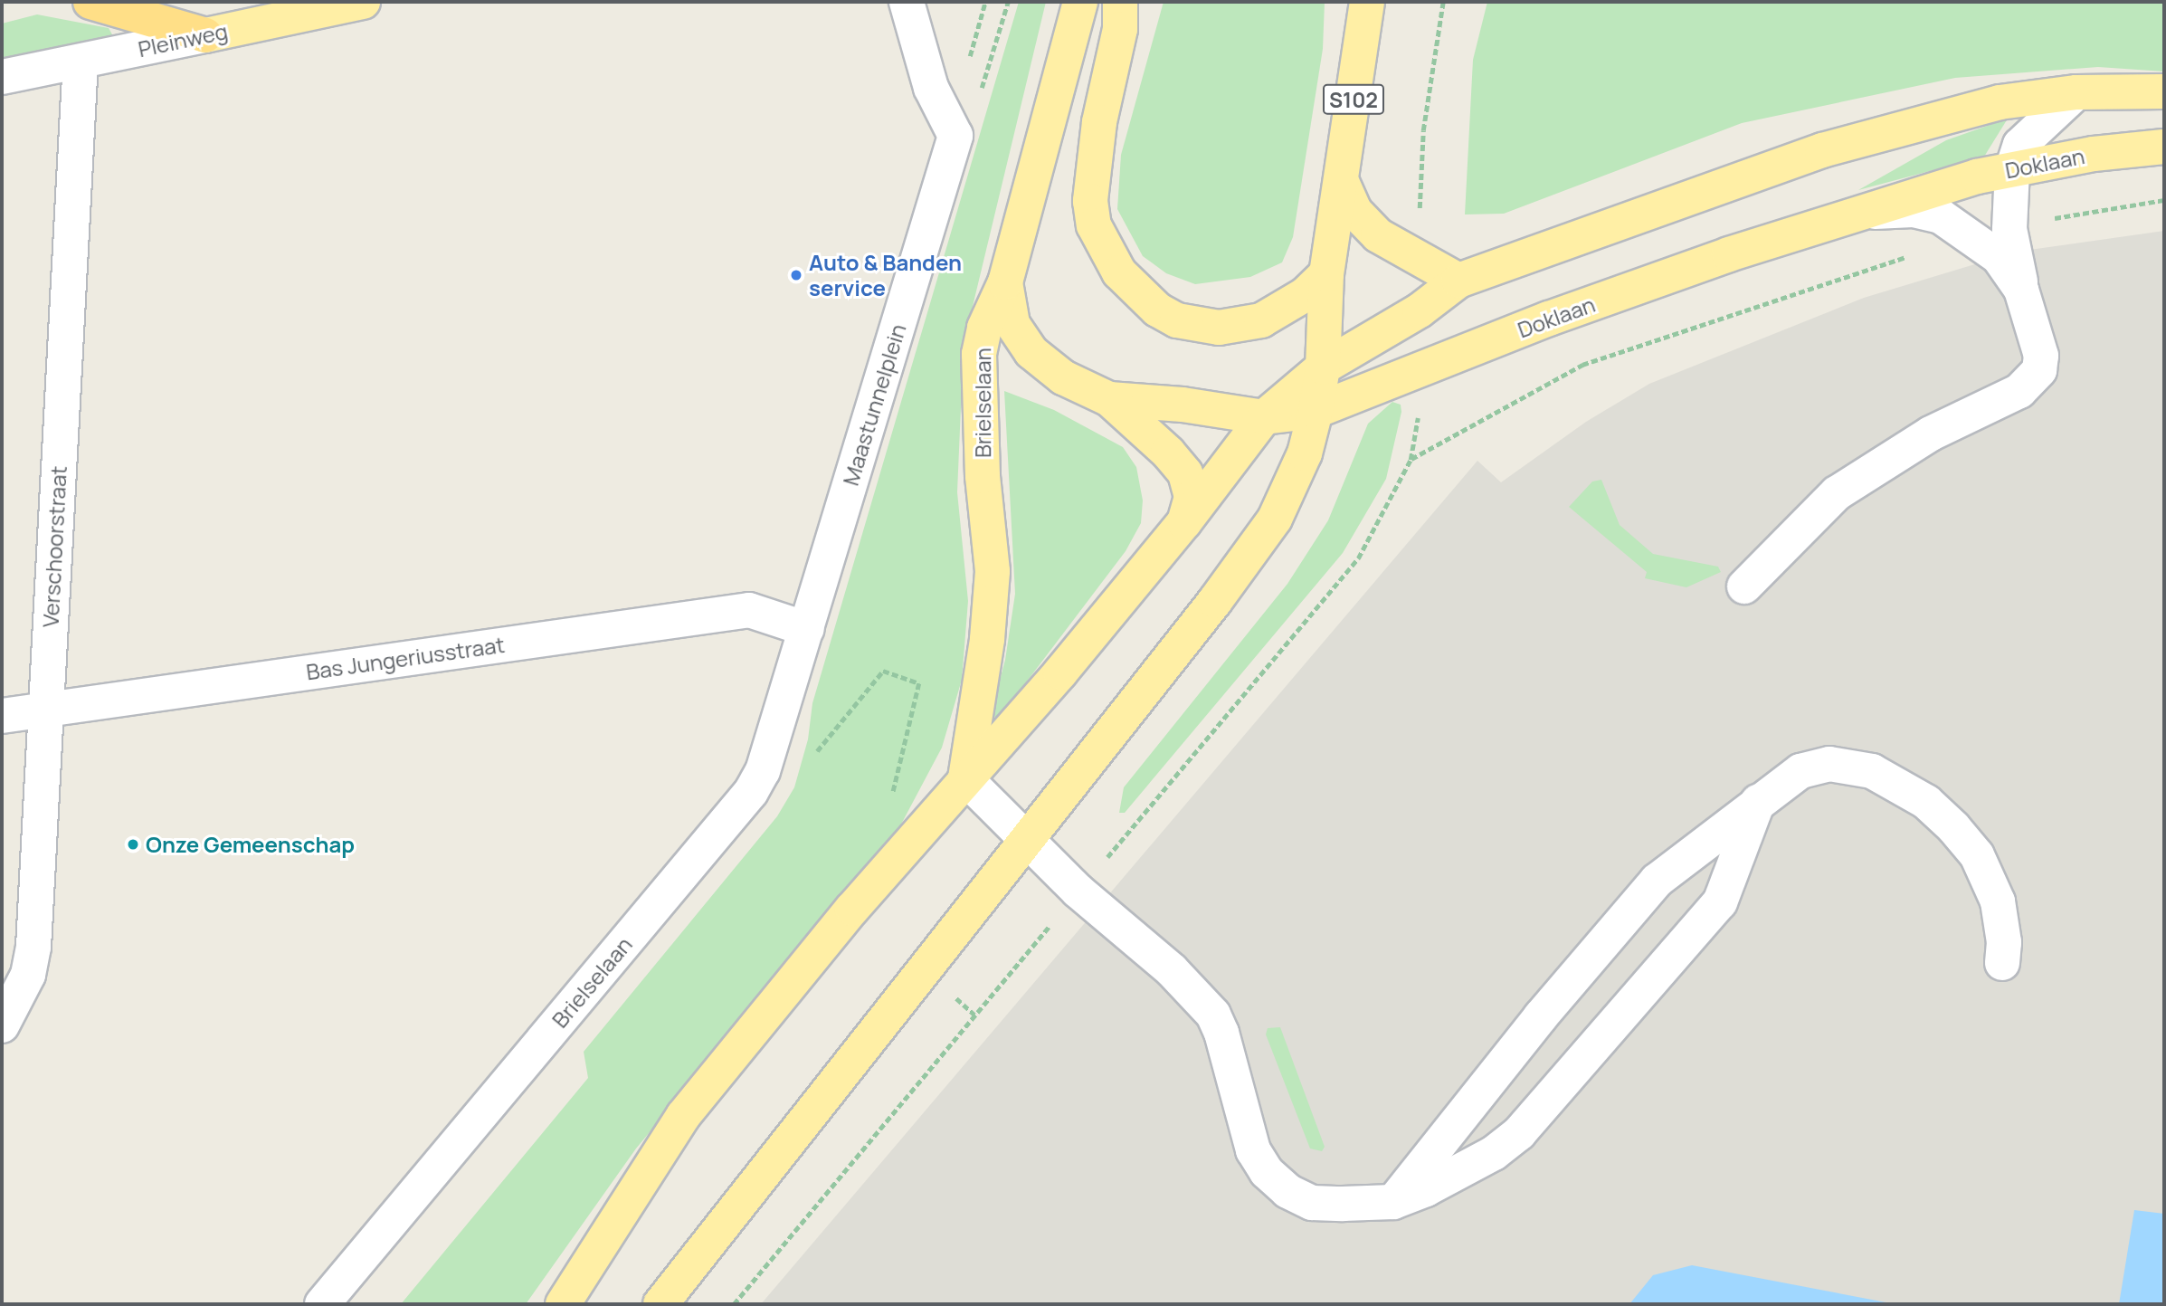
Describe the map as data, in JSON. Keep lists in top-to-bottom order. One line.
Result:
{"streets":{"main road":["Pleinweg","S102","Doklaan","Brielselaan"],"street":["Maastunnelplein","Verschoorstraat","Bas Jungeriusstraat"]},"crossings":[["Pleinweg","Verschoorstraat"],["Doklaan","Brielselaan"],["Brielselaan","Maastunnelplein"],["Brielselaan","Bas Jungeriusstraat"],["Maastunnelplein","Bas Jungeriusstraat"],["Verschoorstraat","Bas Jungeriusstraat"]],"places":["Auto & Banden service","Onze Gemeenschap"]}
